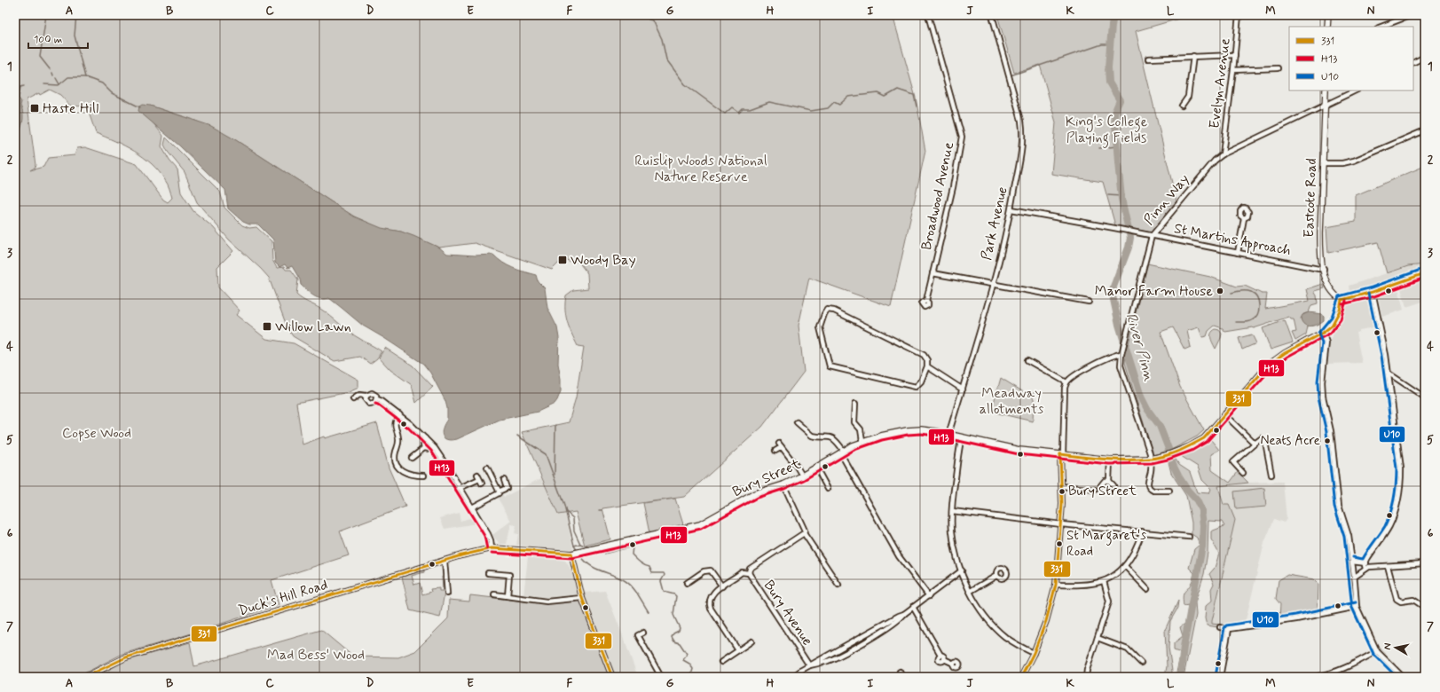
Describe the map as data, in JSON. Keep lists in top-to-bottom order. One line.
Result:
{"streets":{"main road":["Eastcote Road","Bury Street","Duck's Hill Road"],"street":["Evelyn Avenue","Broadwood Avenue","Pinn Way","Park Avenue","St Martins Approach","Bury Avenue"]},"crossings":[["Evelyn Avenue","Pinn Way"],["Eastcote Road","Pinn Way"],["Eastcote Road","St Martins Approach"],["Eastcote Road","Bury Street"],["Pinn Way","St Martins Approach"],["Pinn Way","Bury Street"],["Park Avenue","St Martins Approach"],["Park Avenue","Bury Street"],["Bury Street","Duck's Hill Road"]],"water":["River Pinn"],"parks":["King's College Playing Fields","Ruislip Woods National Nature Reserve","Meadway allotments","Copse Wood","Mad Bess' Wood"],"places":{"transit":["Haste Hill","Woody Bay","Willow Lawn"],"other":["Manor Farm House","Neats Acre","Bury Street","St Margaret's Road"]},"lines":["transit line U10","transit line 331","transit line H13"],"legend":["331","H13","U10"],"scale_bar":"100 m","north":"left","grid":{"columns":["A","B","C","D","E","F","G","H","I","J","K","L","M","N"],"rows":["1","2","3","4","5","6","7"]}}
